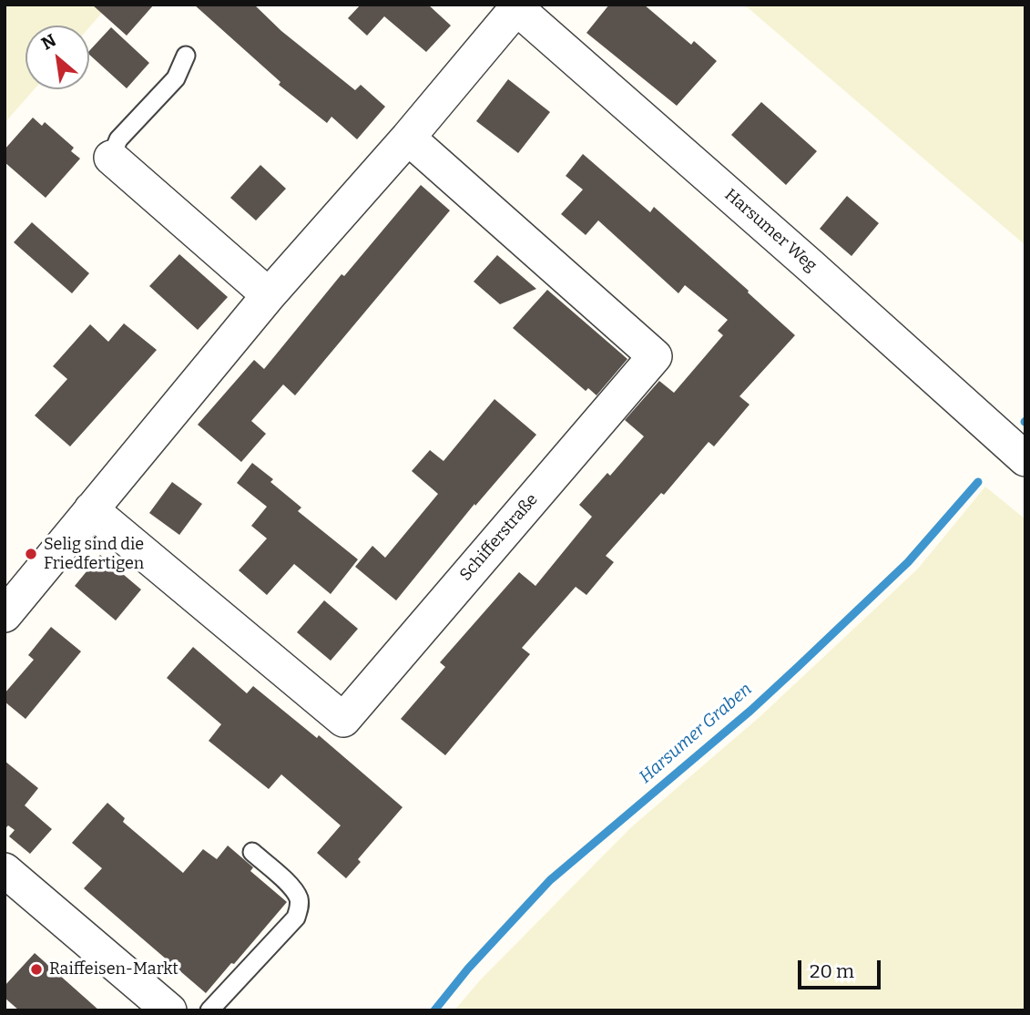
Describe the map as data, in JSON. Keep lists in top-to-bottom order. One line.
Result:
{"streets":{"street":["Harsumer Weg","Schifferstraße"]},"water":["Harsumer Graben"],"places":["Selig sind die Friedfertigen","Raiffeisen-Markt"],"scale_bar":"20 m","north":"top left"}
